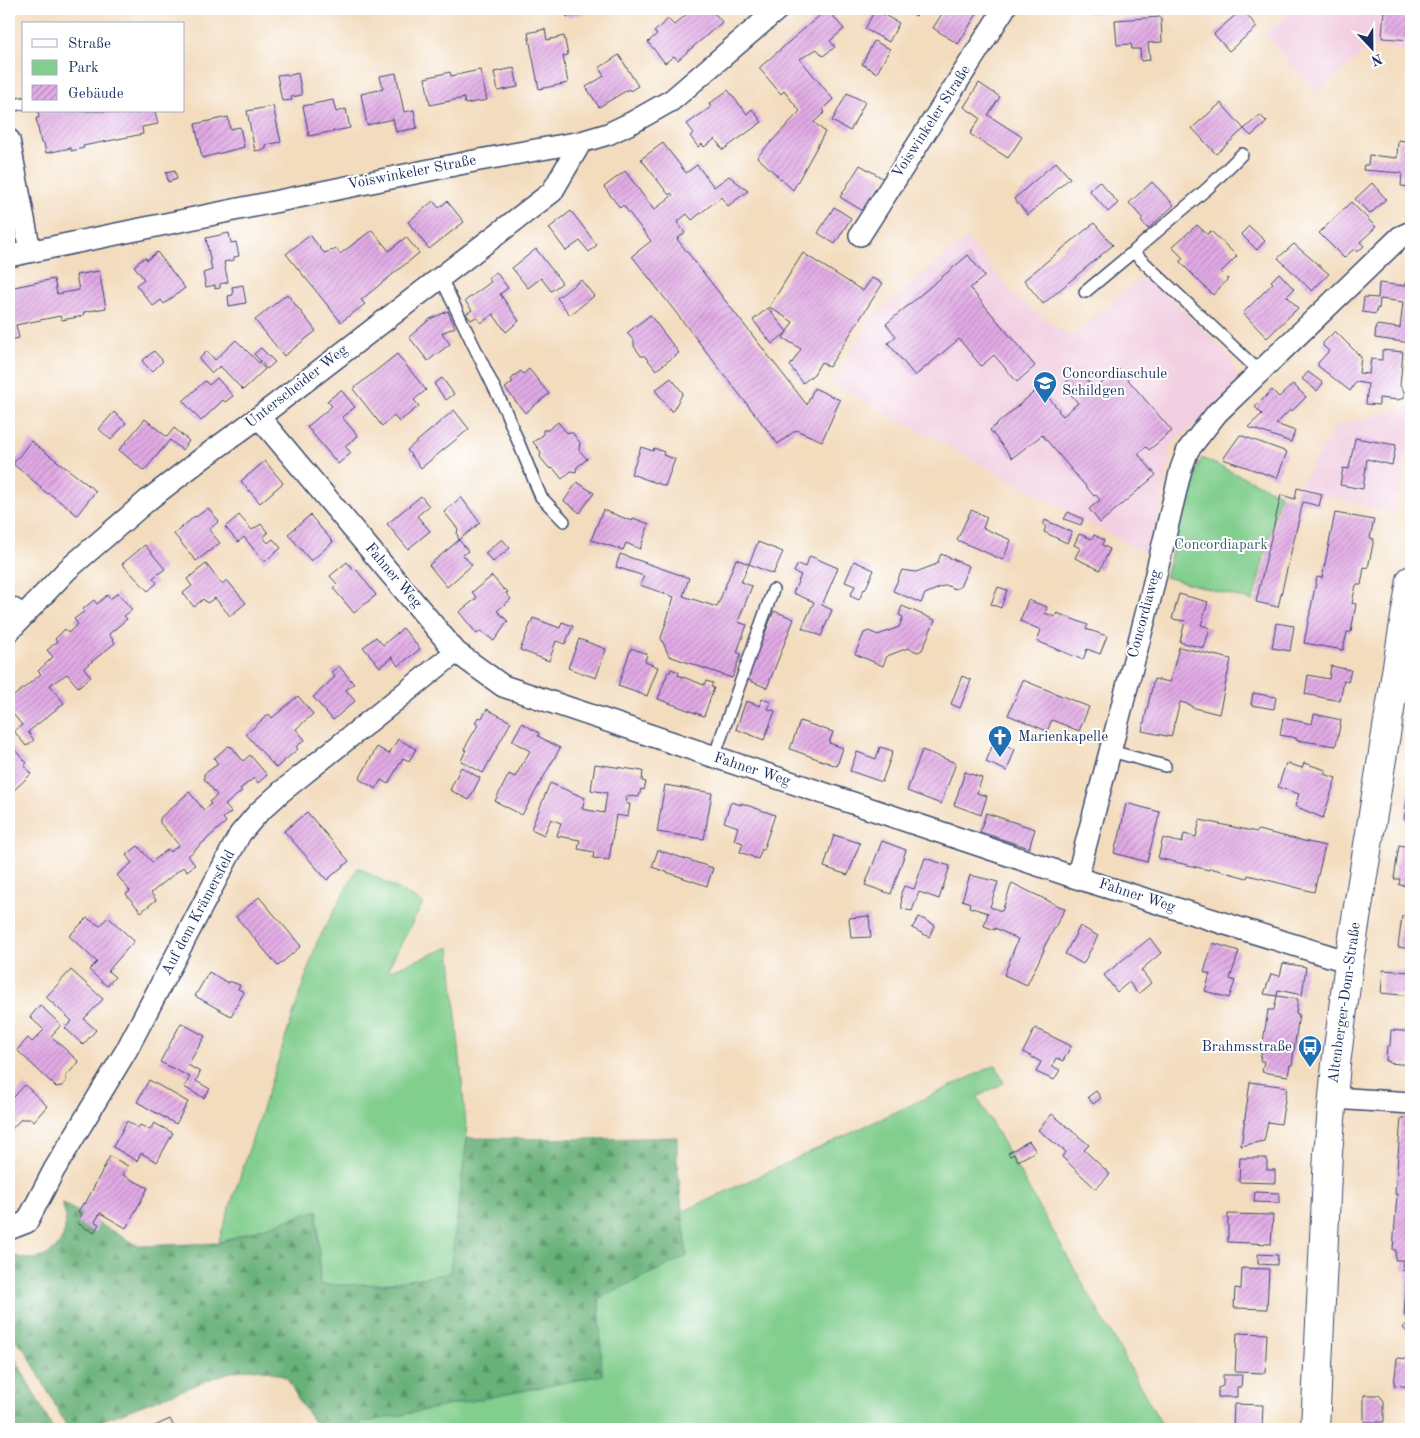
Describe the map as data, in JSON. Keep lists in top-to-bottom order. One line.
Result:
{"streets":{"main road":["Altenberger-Dom-Straße"],"street":["Voiswinkeler Straße","Unterscheider Weg","Fahner Weg","Concordiaweg","Auf dem Krämersfeld"]},"crossings":[["Voiswinkeler Straße","Unterscheider Weg"],["Unterscheider Weg","Fahner Weg"],["Fahner Weg","Concordiaweg"],["Fahner Weg","Auf dem Krämersfeld"],["Fahner Weg","Altenberger-Dom-Straße"]],"parks":["Concordiapark"],"places":{"school or university":["Concordiaschule Schildgen"],"church":["Marienkapelle"],"bus stop":["Brahmsstraße"]},"legend":["Straße","Park","Gebäude"],"north":"bottom"}
